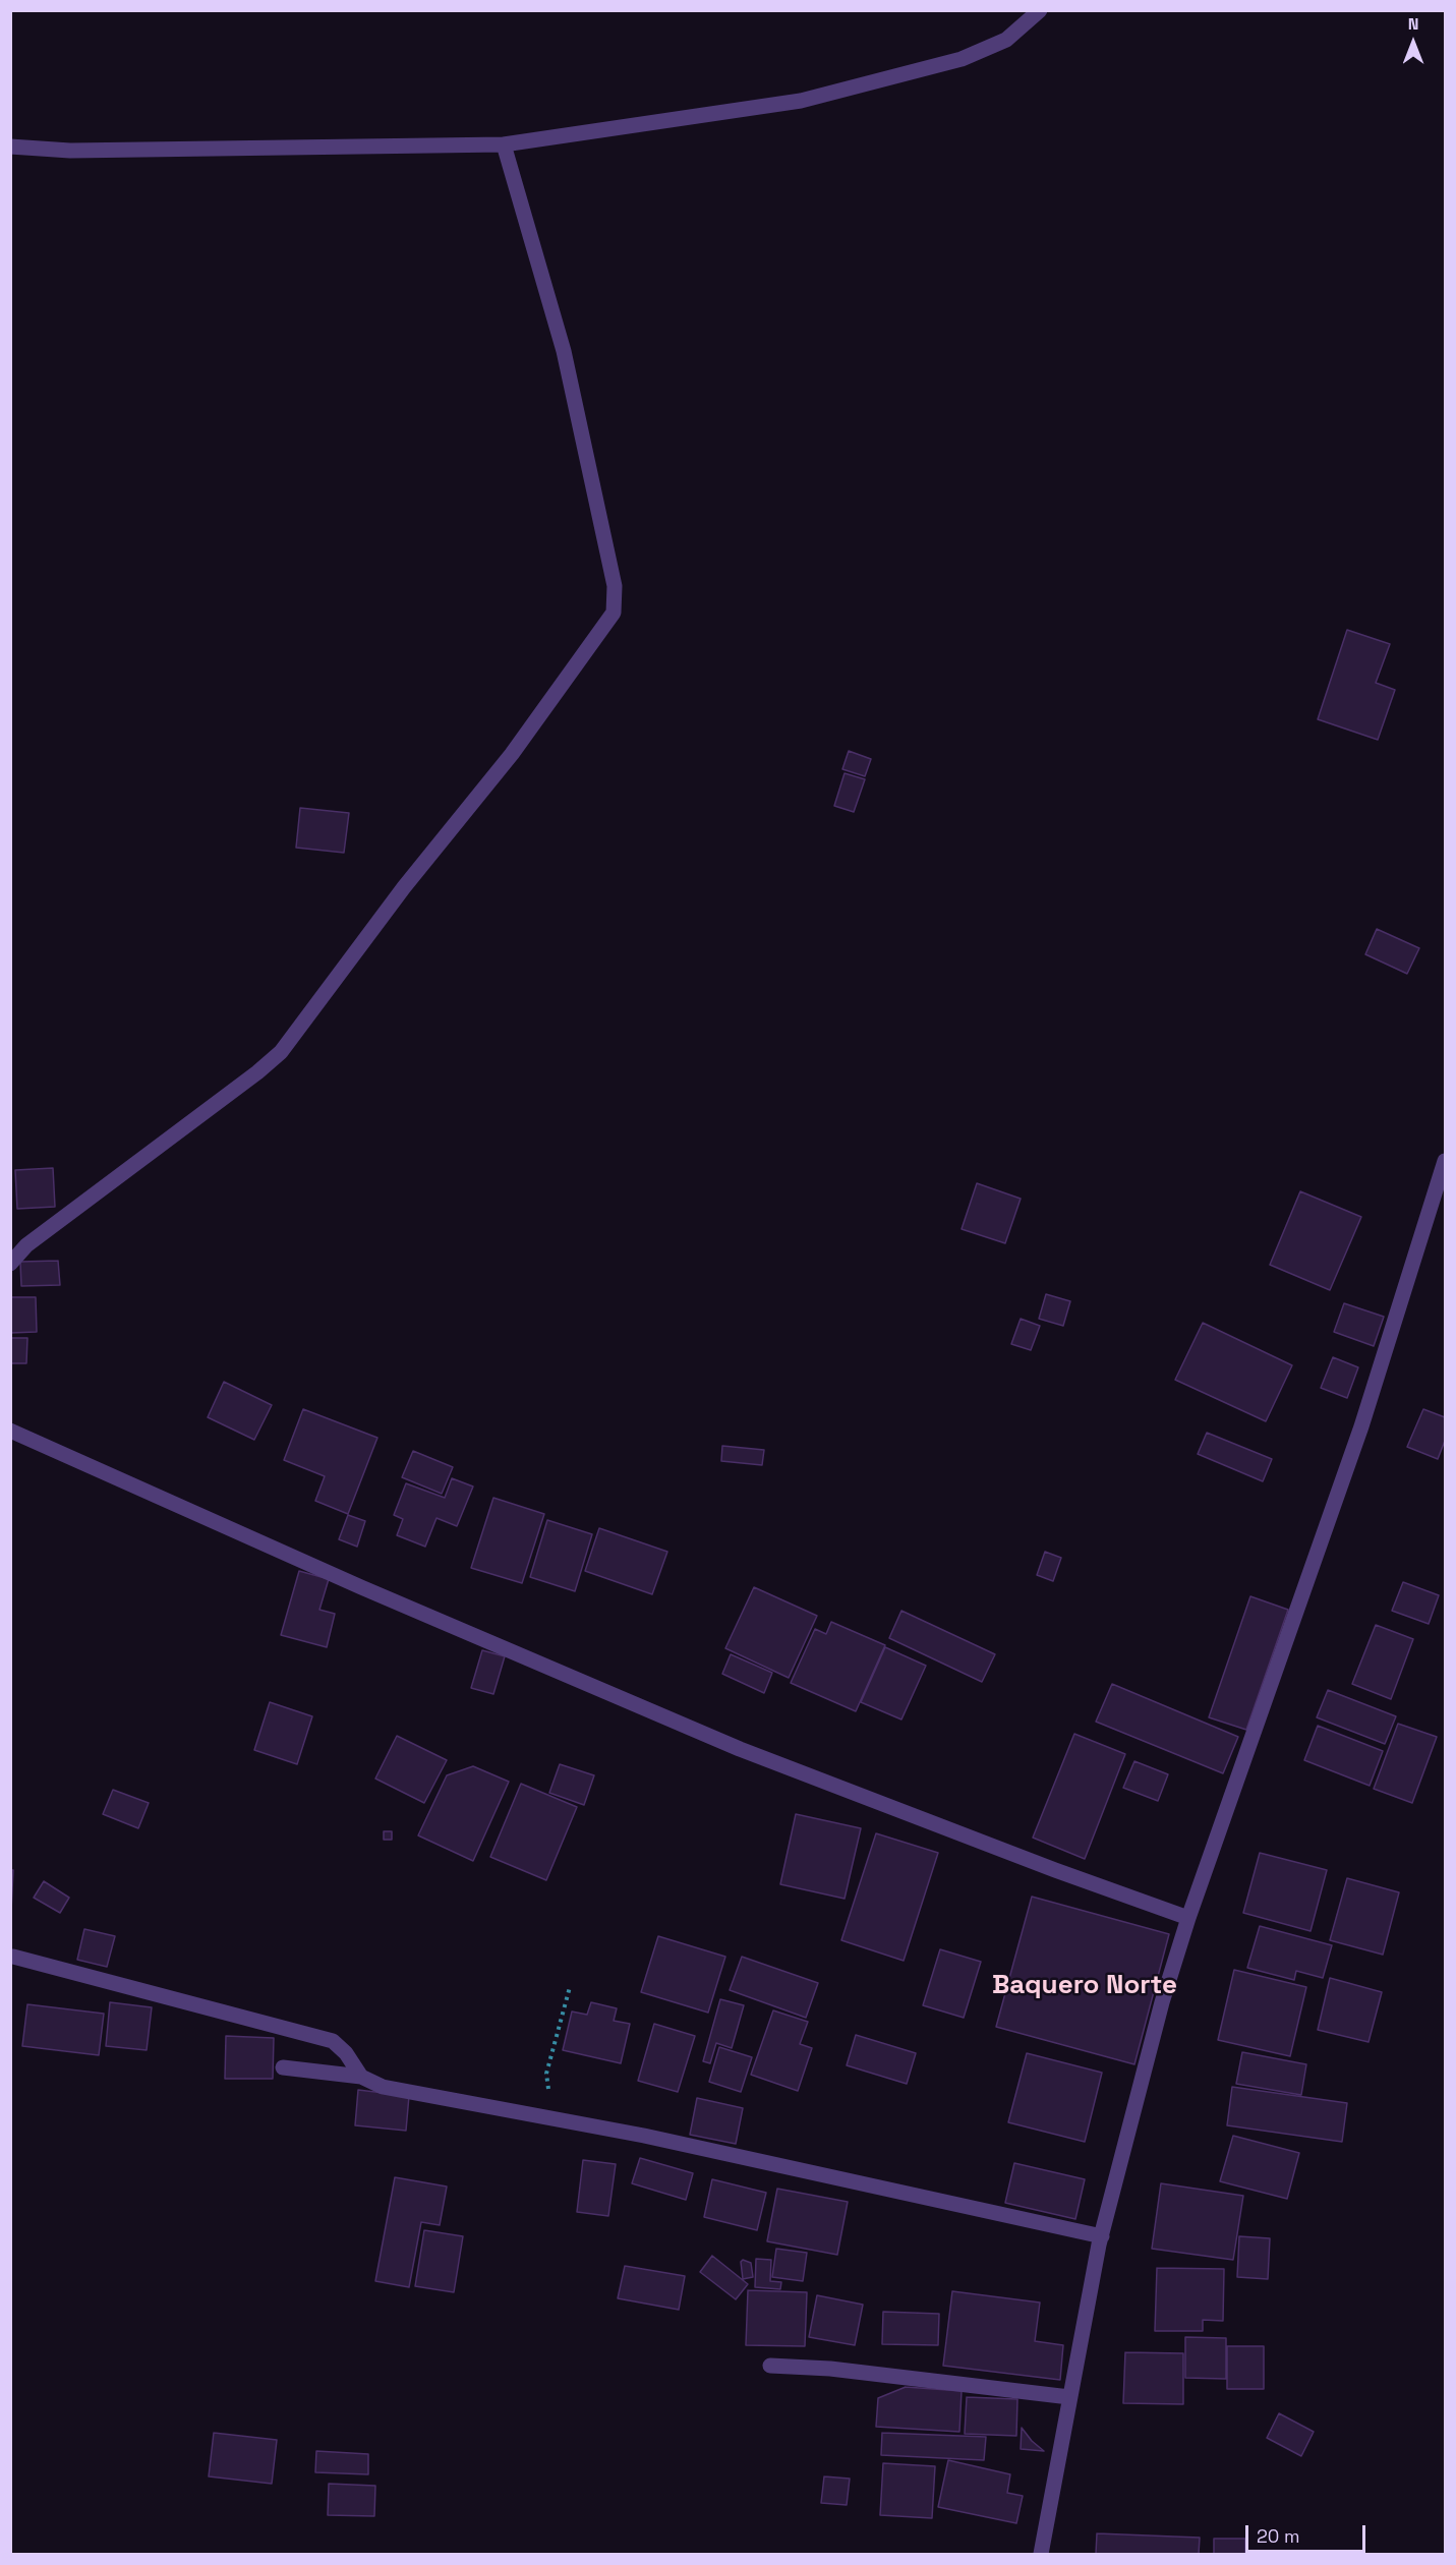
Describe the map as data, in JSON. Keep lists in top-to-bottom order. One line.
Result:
{"districts":["Baquero Norte"],"scale_bar":"20 m","north":"top"}
